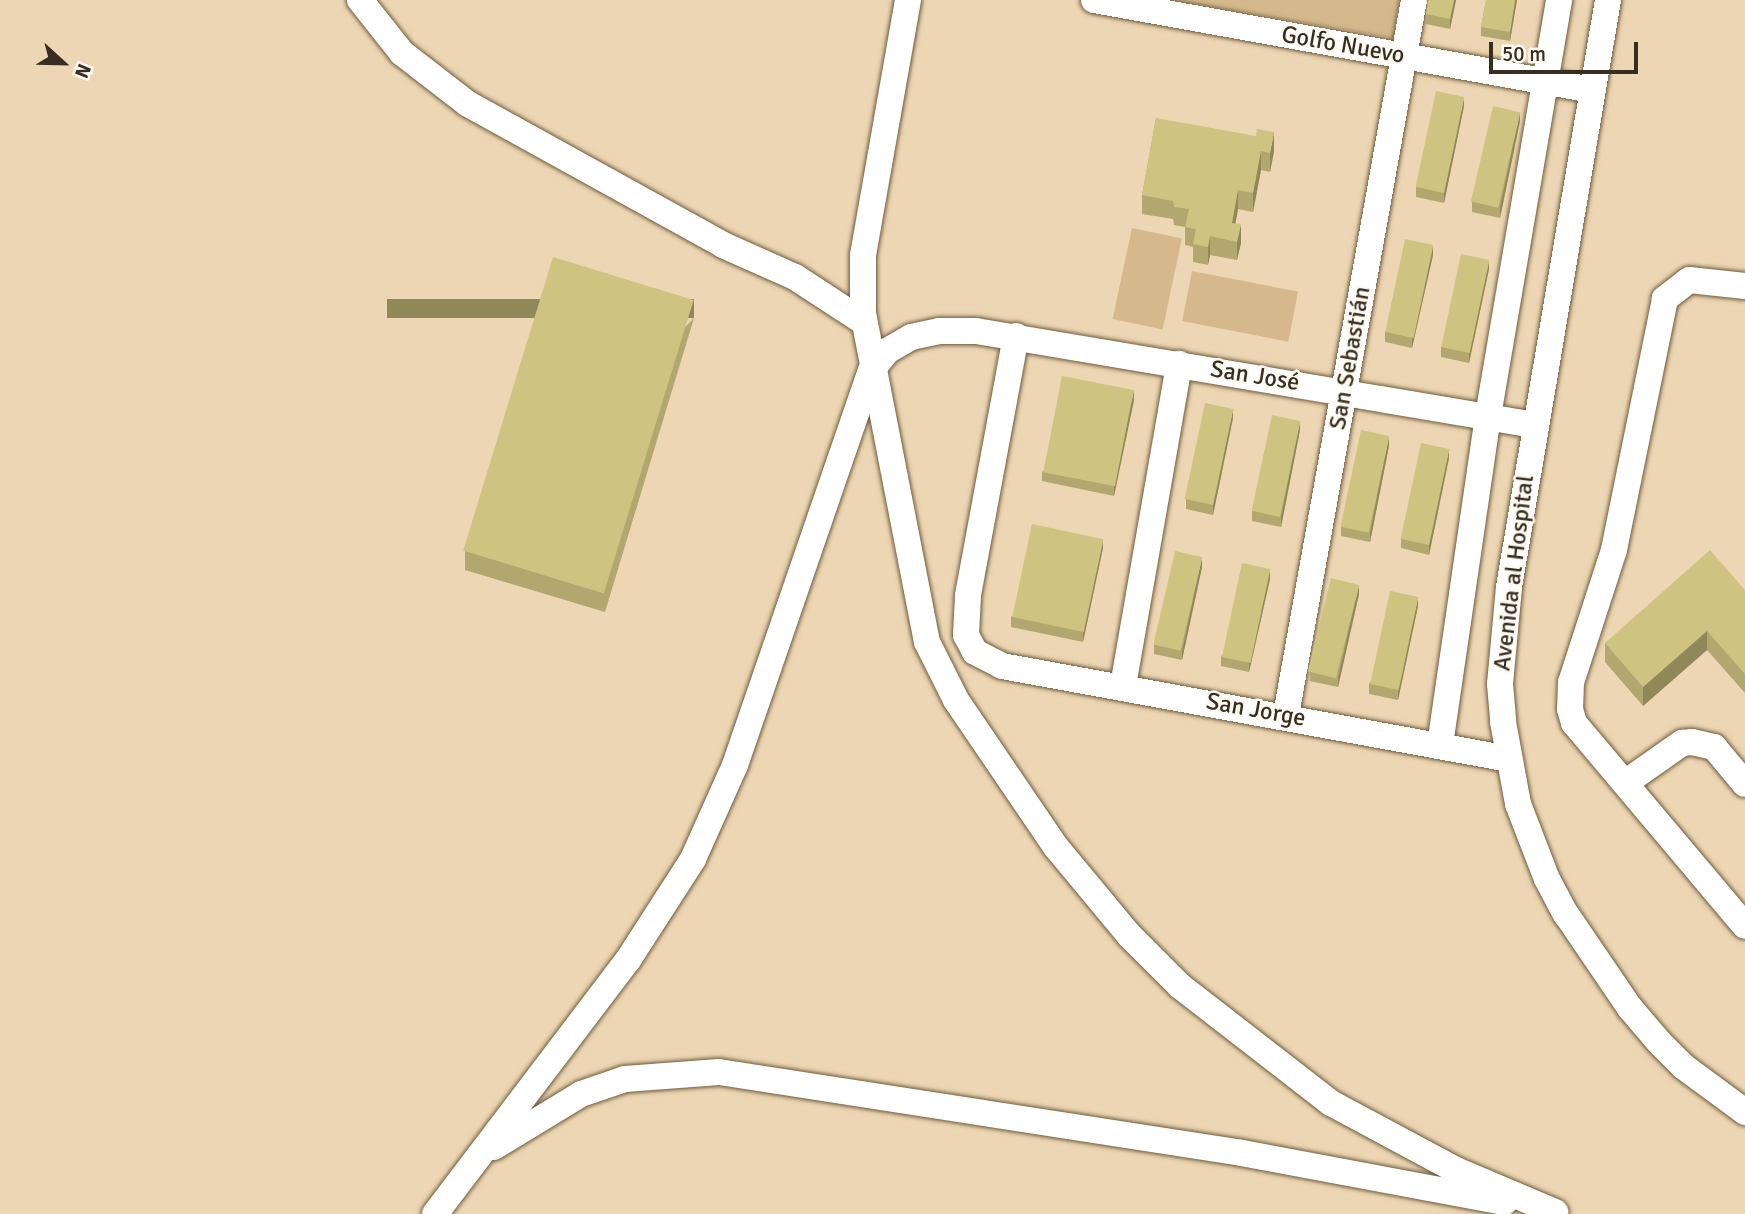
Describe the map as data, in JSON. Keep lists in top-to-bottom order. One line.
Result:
{"streets":{"street":["Golfo Nuevo","San Sebastián","San José","Avenida al Hospital","San Jorge"]},"crossings":[["Golfo Nuevo","San Sebastián"],["Golfo Nuevo","Avenida al Hospital"],["San Sebastián","San José"],["San Sebastián","San Jorge"],["San José","Avenida al Hospital"],["San José","San Jorge"],["Avenida al Hospital","San Jorge"]],"scale_bar":"50 m","north":"right"}
